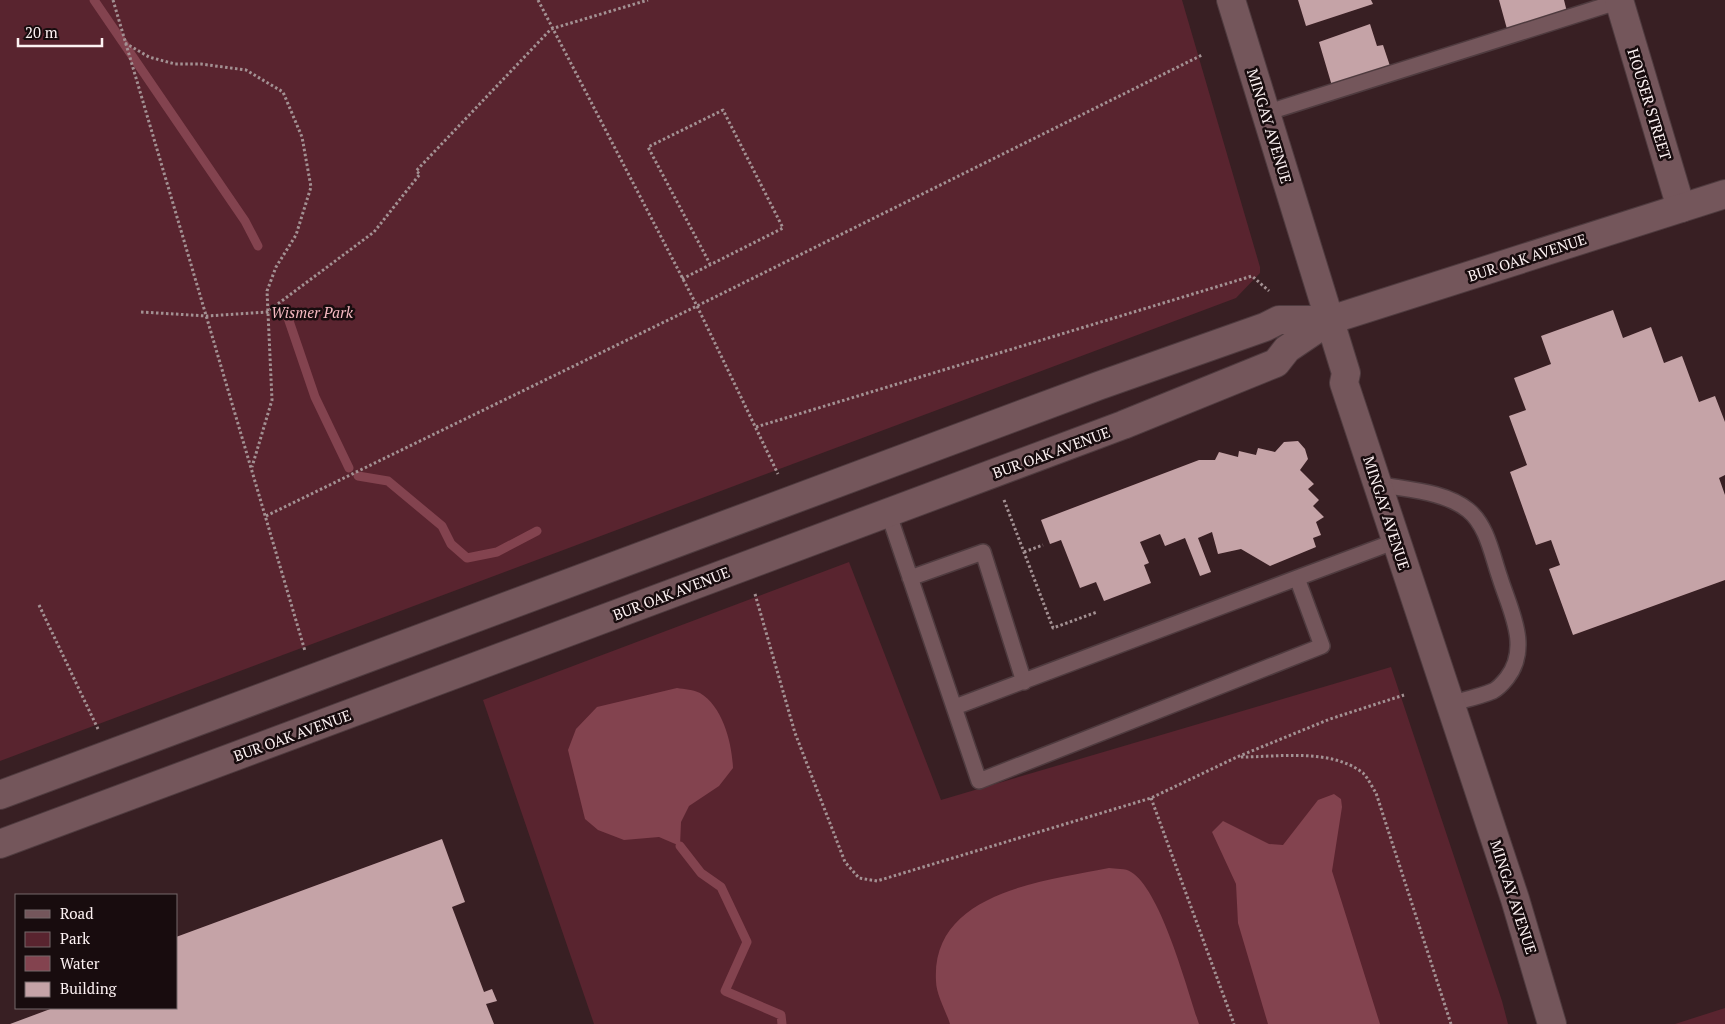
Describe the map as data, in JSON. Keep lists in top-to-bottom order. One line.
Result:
{"streets":{"street":["HOUSER STREET","MINGAY AVENUE","BUR OAK AVENUE"]},"crossings":[["HOUSER STREET","BUR OAK AVENUE"],["MINGAY AVENUE","BUR OAK AVENUE"]],"parks":["Wismer Park"],"legend":["Road","Park","Water","Building"],"scale_bar":"20 m"}
